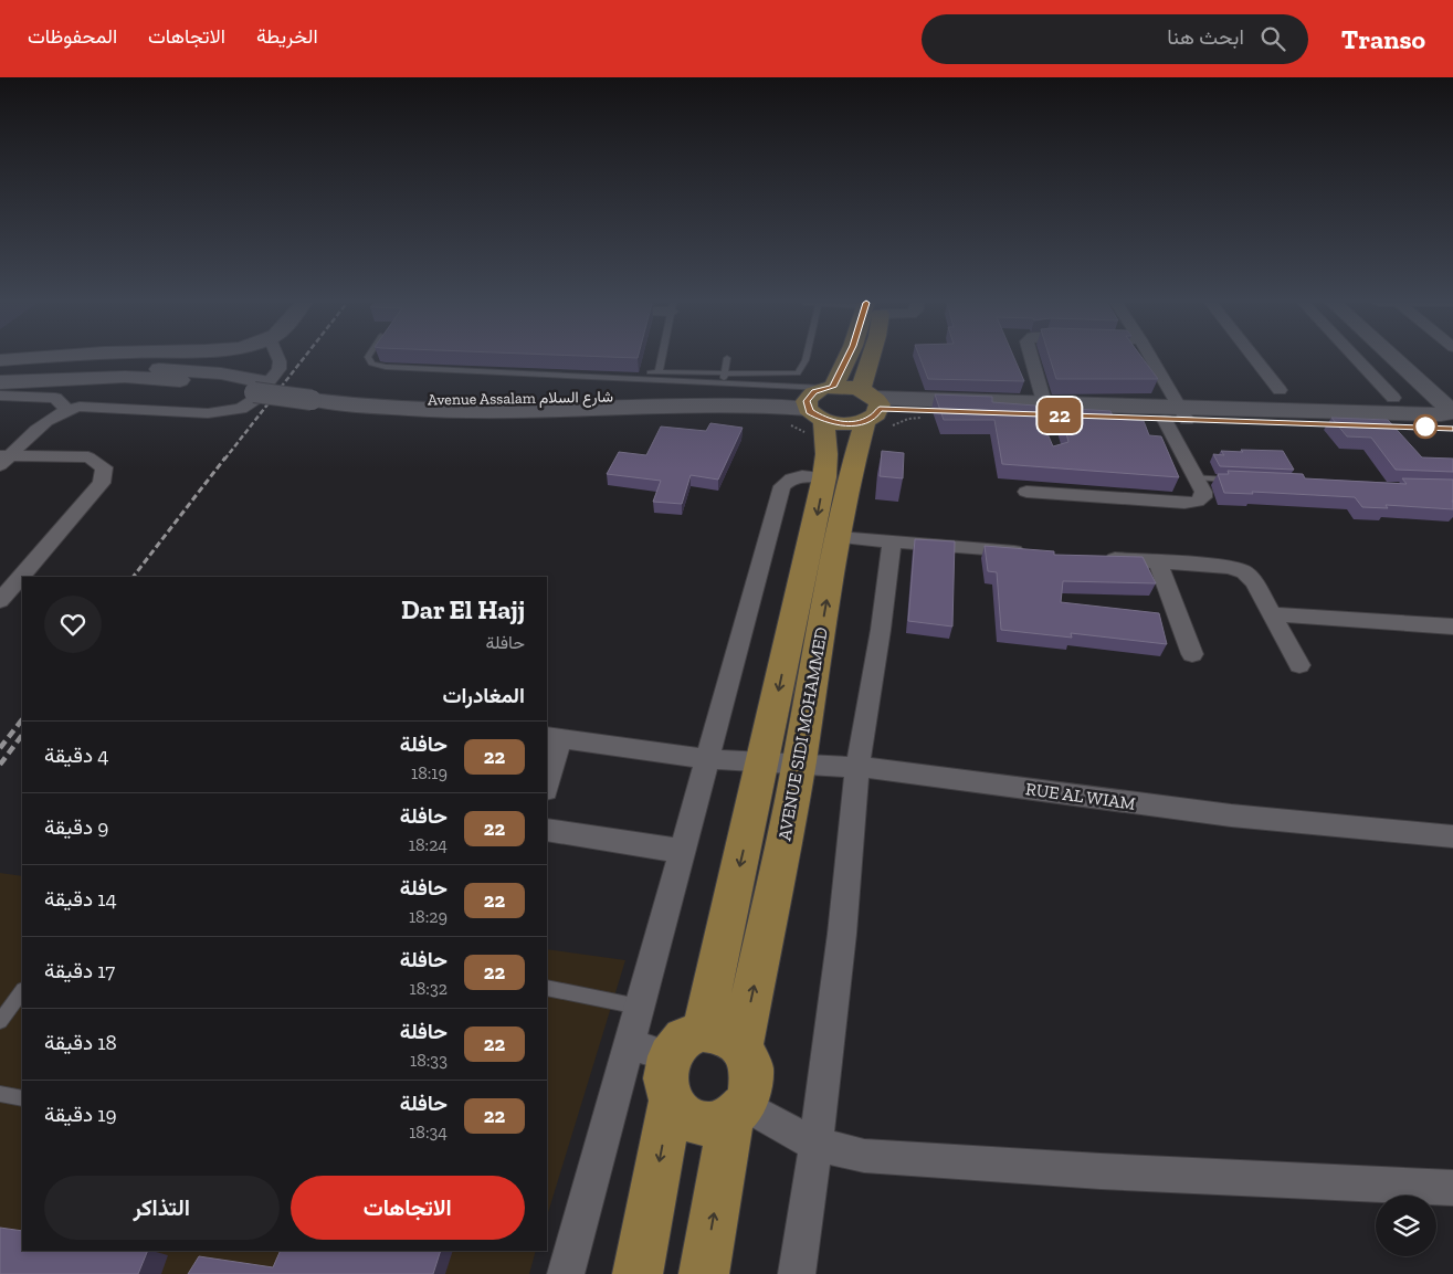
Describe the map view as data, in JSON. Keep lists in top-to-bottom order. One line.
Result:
{"streets":{"main road":["AVENUE SIDI MOHAMMED"],"street":["Avenue Assalam شارع السلام","RUE AL WIAM"]},"crossings":[["Avenue Assalam شارع السلام","AVENUE SIDI MOHAMMED"],["AVENUE SIDI MOHAMMED","RUE AL WIAM"]],"lines":["bus line 22"],"page":{"header":"Transo","search":"ابحث هنا","nav":["الخريطة","الاتجاهات","المحفوظات"],"on_map":"22","heading":[["Dar El Hajj","حافلة"],"المغادرات"],"list":[{"mark":"22","name":"حافلة","note":"18:19","value":"4 دقيقة"},{"mark":"22","name":"حافلة","note":"18:24","value":"9 دقيقة"},{"mark":"22","name":"حافلة","note":"18:29","value":"14 دقيقة"},{"mark":"22","name":"حافلة","note":"18:32","value":"17 دقيقة"},{"mark":"22","name":"حافلة","note":"18:33","value":"18 دقيقة"},{"mark":"22","name":"حافلة","note":"18:34","value":"19 دقيقة"}],"buttons":["الاتجاهات","التذاكر"]}}
